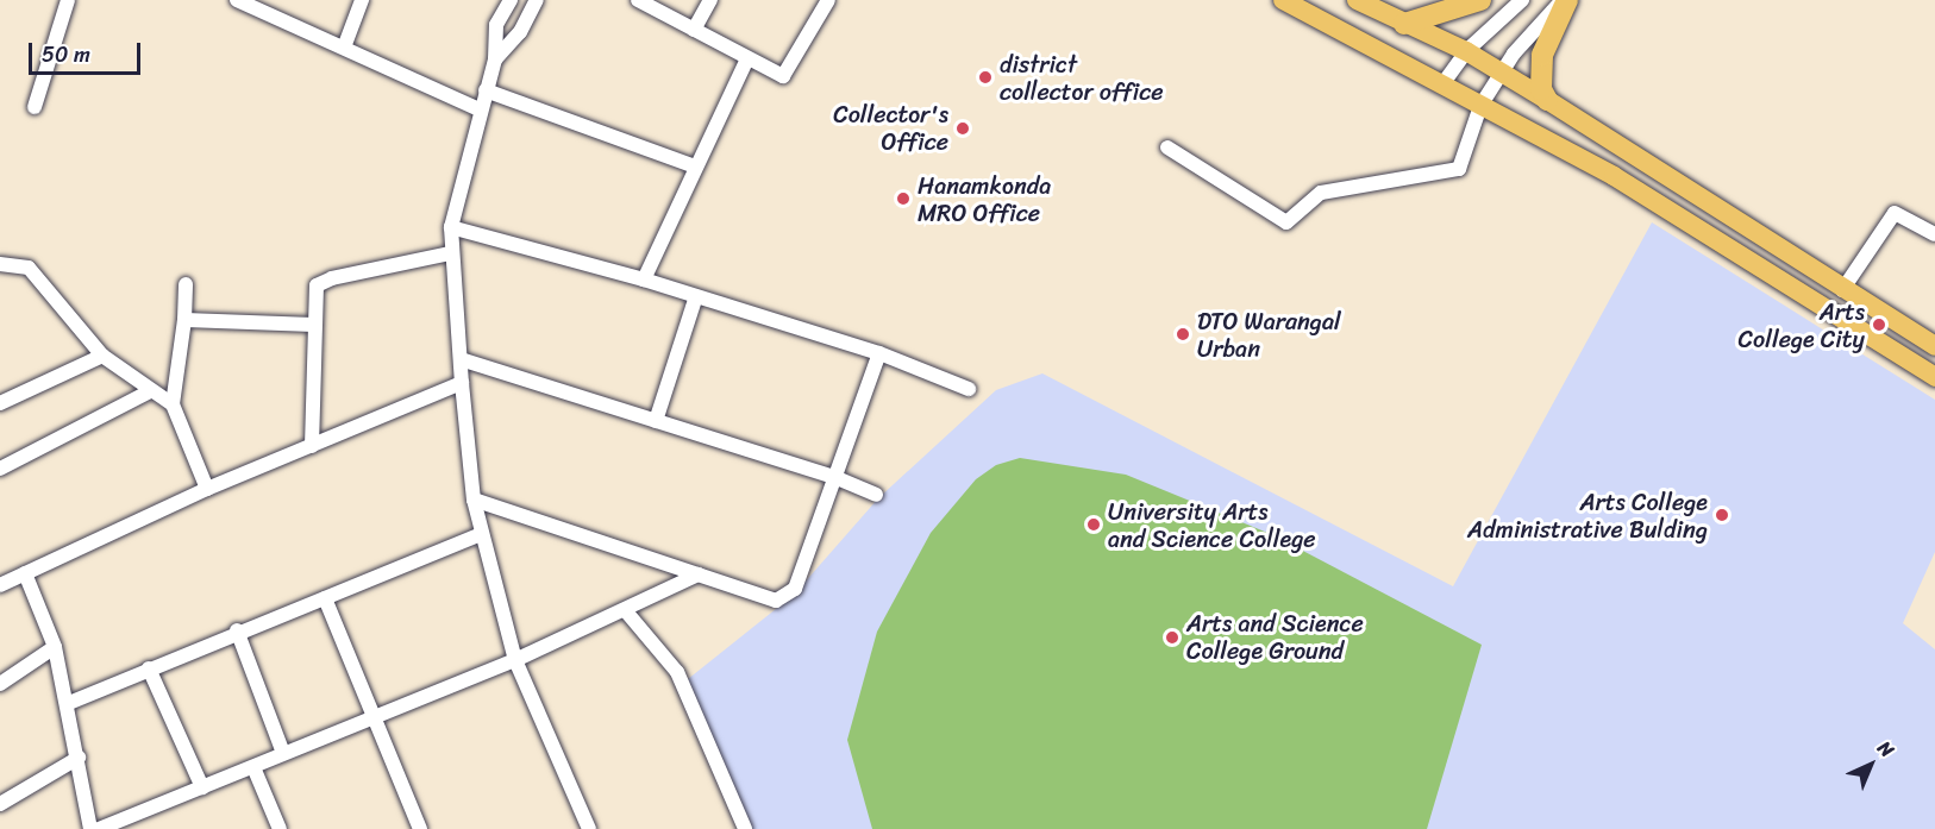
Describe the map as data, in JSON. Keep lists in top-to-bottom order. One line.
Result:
{"places":["district collector office","Collector's Office","Hanamkonda MRO Office","Arts College City","DTO Warangal Urban","Arts College Administrative Bulding","University Arts and Science College","Arts and Science College Ground"],"scale_bar":"50 m","north":"top right"}
